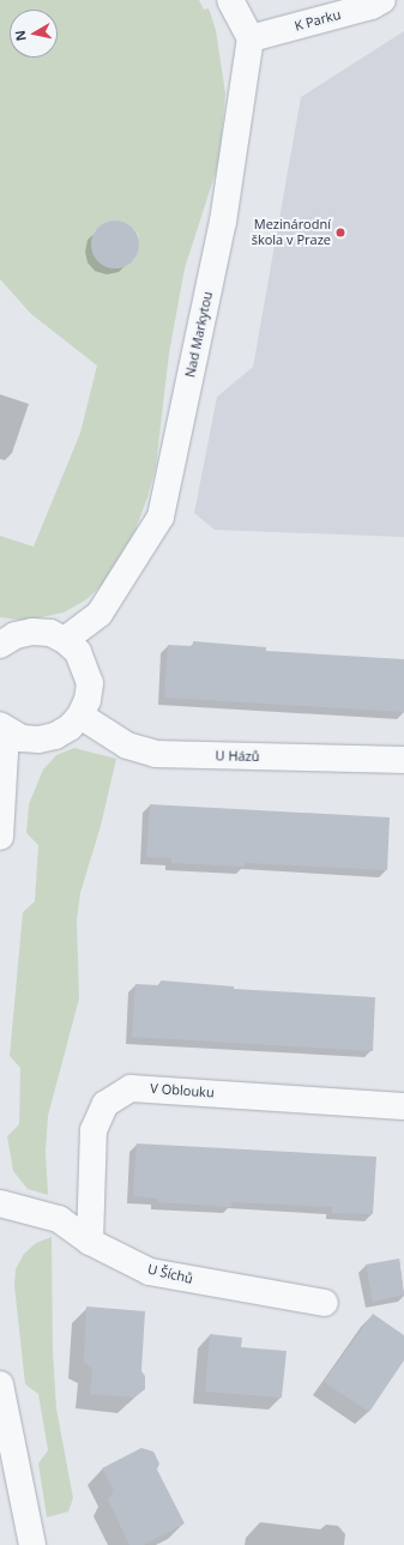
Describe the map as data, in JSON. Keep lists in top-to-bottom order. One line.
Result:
{"streets":{"street":["K Parku","Nad Markytou","U Házů","V Oblouku","U Šíchů"]},"crossings":[["K Parku","Nad Markytou"],["V Oblouku","U Šíchů"]],"places":["Mezinárodní škola v Praze"],"north":"left"}
